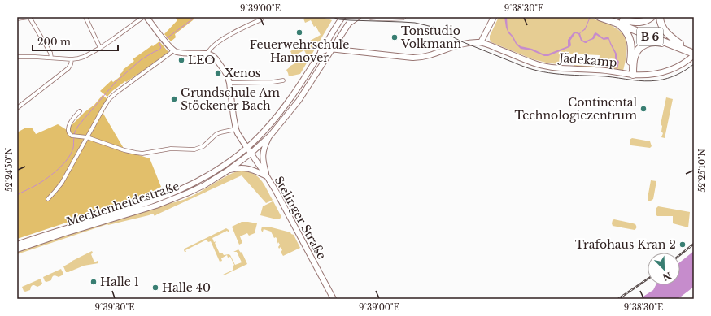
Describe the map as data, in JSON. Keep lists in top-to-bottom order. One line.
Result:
{"streets":{"highway":["B 6"],"main road":["Jädekamp","Mecklenheidestraße","Stelinger Straße"]},"crossings":[["B 6","Jädekamp"],["Jädekamp","Mecklenheidestraße"],["Mecklenheidestraße","Stelinger Straße"]],"places":["Feuerwehrschule Hannover","Tonstudio Volkmann","LEO","Xenos","Grundschule Am Stöckener Bach","Continental Technologiezentrum","Trafohaus Kran 2","Halle 1","Halle 40"],"scale_bar":"200 m","north":"bottom right","coordinates":["9°39'00\"E","9°38'30\"E","52°24'50\"N","52°25'10\"N","9°39'30\"E"]}
